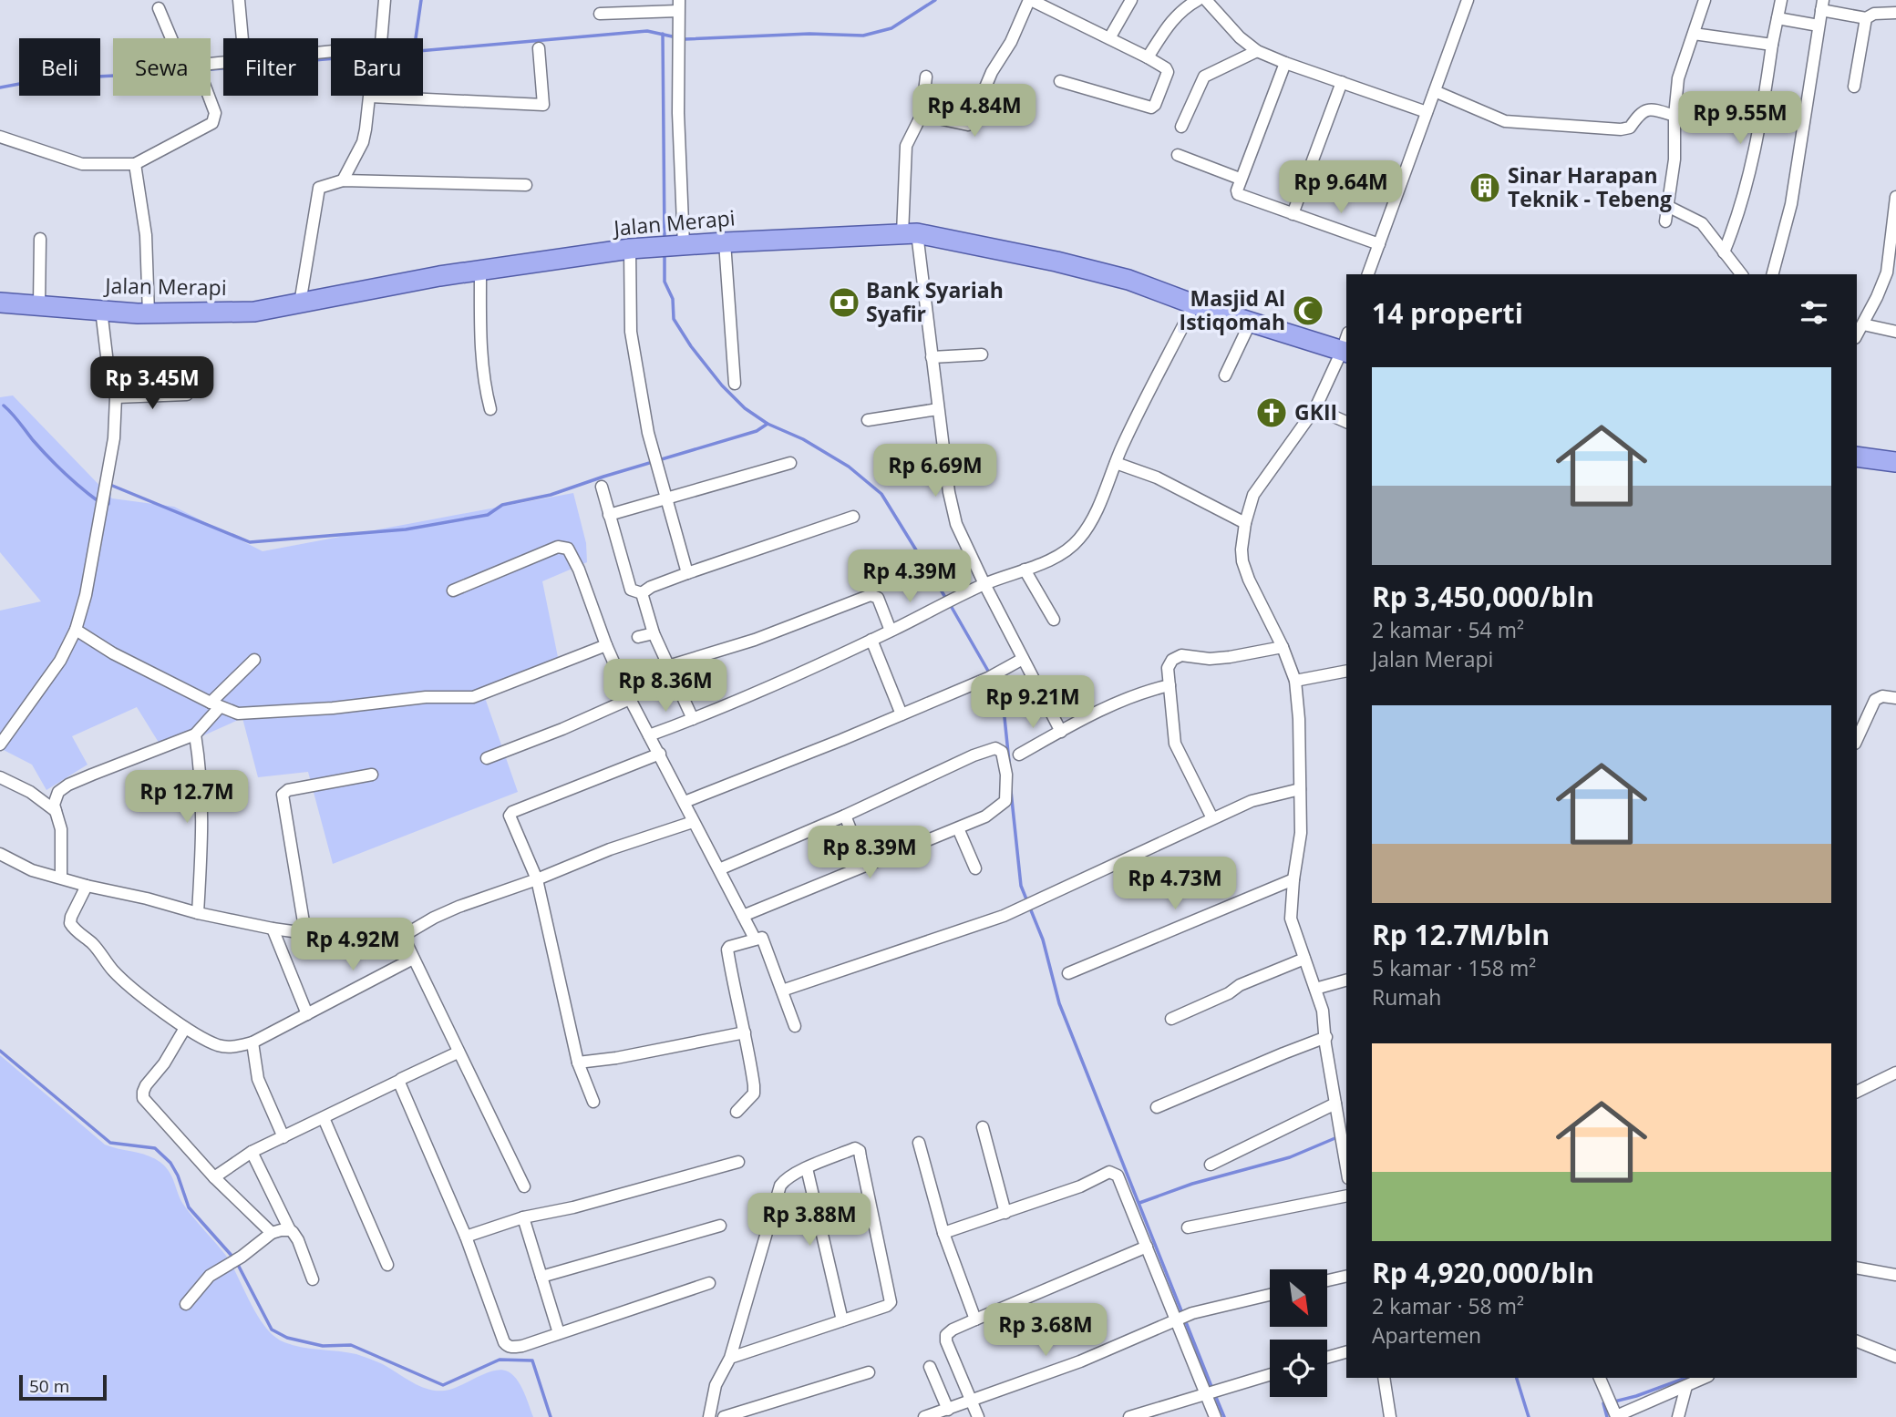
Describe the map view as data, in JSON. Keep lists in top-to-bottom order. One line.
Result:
{"streets":{"main road":["Jalan Merapi"]},"places":{"building":["Sinar Harapan Teknik - Tebeng"],"bank":["Bank Syariah Syafir"],"mosque":["Masjid Al Istiqomah"],"church":["GKII"]},"scale_bar":"50 m","north":"bottom right","page":{"chip":["Beli","Sewa","Filter","Baru"],"price":["Rp 4.84M","Rp 9.55M","Rp 9.64M","Rp 3.45M","Rp 6.69M","Rp 4.39M","Rp 8.36M","Rp 9.21M","Rp 12.7M","Rp 8.39M","Rp 4.73M","Rp 4.92M","Rp 3.88M","Rp 3.68M"],"heading":"14 properti","list":[{"name":"Rp 3,450,000/bln","note":"2 kamar · 54 m² · Jalan Merapi"},{"name":"Rp 12.7M/bln","note":"5 kamar · 158 m² · Rumah"},{"name":"Rp 4,920,000/bln","note":"2 kamar · 58 m² · Apartemen"}],"scale":"50 m"}}
